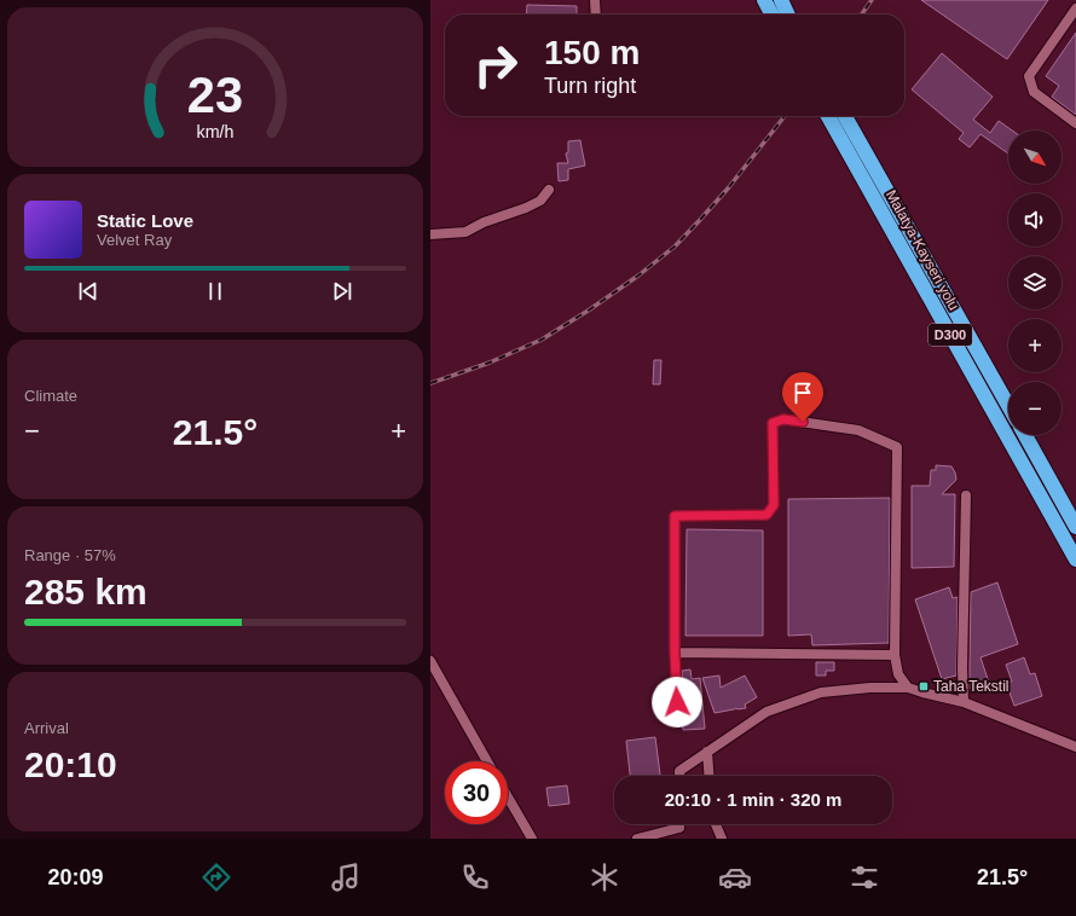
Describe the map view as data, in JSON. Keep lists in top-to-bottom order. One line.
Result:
{"streets":{"highway":["Malatya-Kayseri yolu","D300"]},"places":{"transit":["Taha Tekstil"]},"north":"bottom right","page":{"turn":["150 m","Turn right"],"map_buttons":["+","−"],"song":["Static Love","Velvet Ray"],"tile":["Climate",["Range · 57%","285 km"],["Arrival","20:10"]],"heat":["−","21.5°","+"],"limit":"30","trip":"20:10 · 1 min · 320 m","tabs":["20:09","21.5°"],"gauge":["23","km/h"]}}
